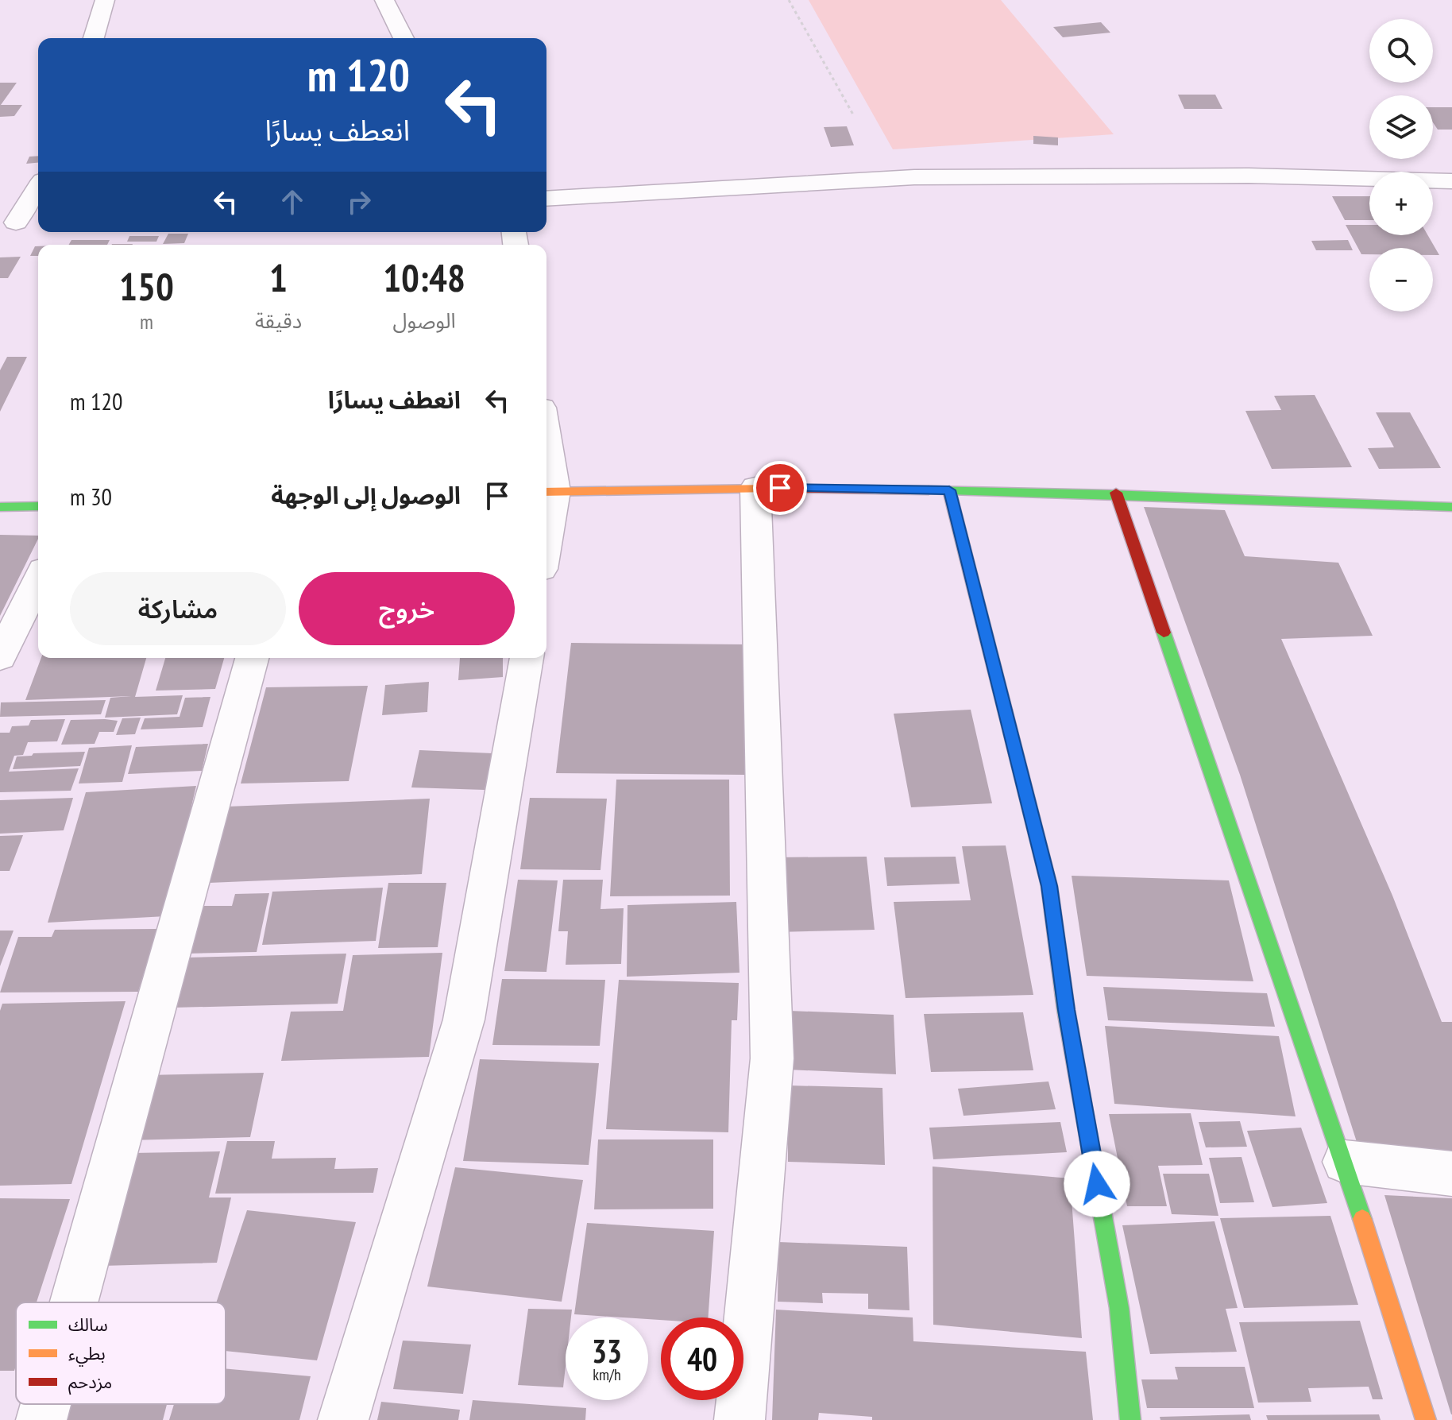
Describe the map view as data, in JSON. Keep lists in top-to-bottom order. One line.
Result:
{"legend":["سالك","بطيء","مزدحم"],"page":{"map_buttons":["+","−"],"turn":["120 m","انعطف يسارًا"],"eta":["10:48","الوصول","1","دقيقة","150","m"],"list":[{"name":"انعطف يسارًا","value":"120 m"},{"name":"الوصول إلى الوجهة","value":"30 m"}],"buttons":["خروج","مشاركة"],"speed":"33 km/h","limit":"40"}}
